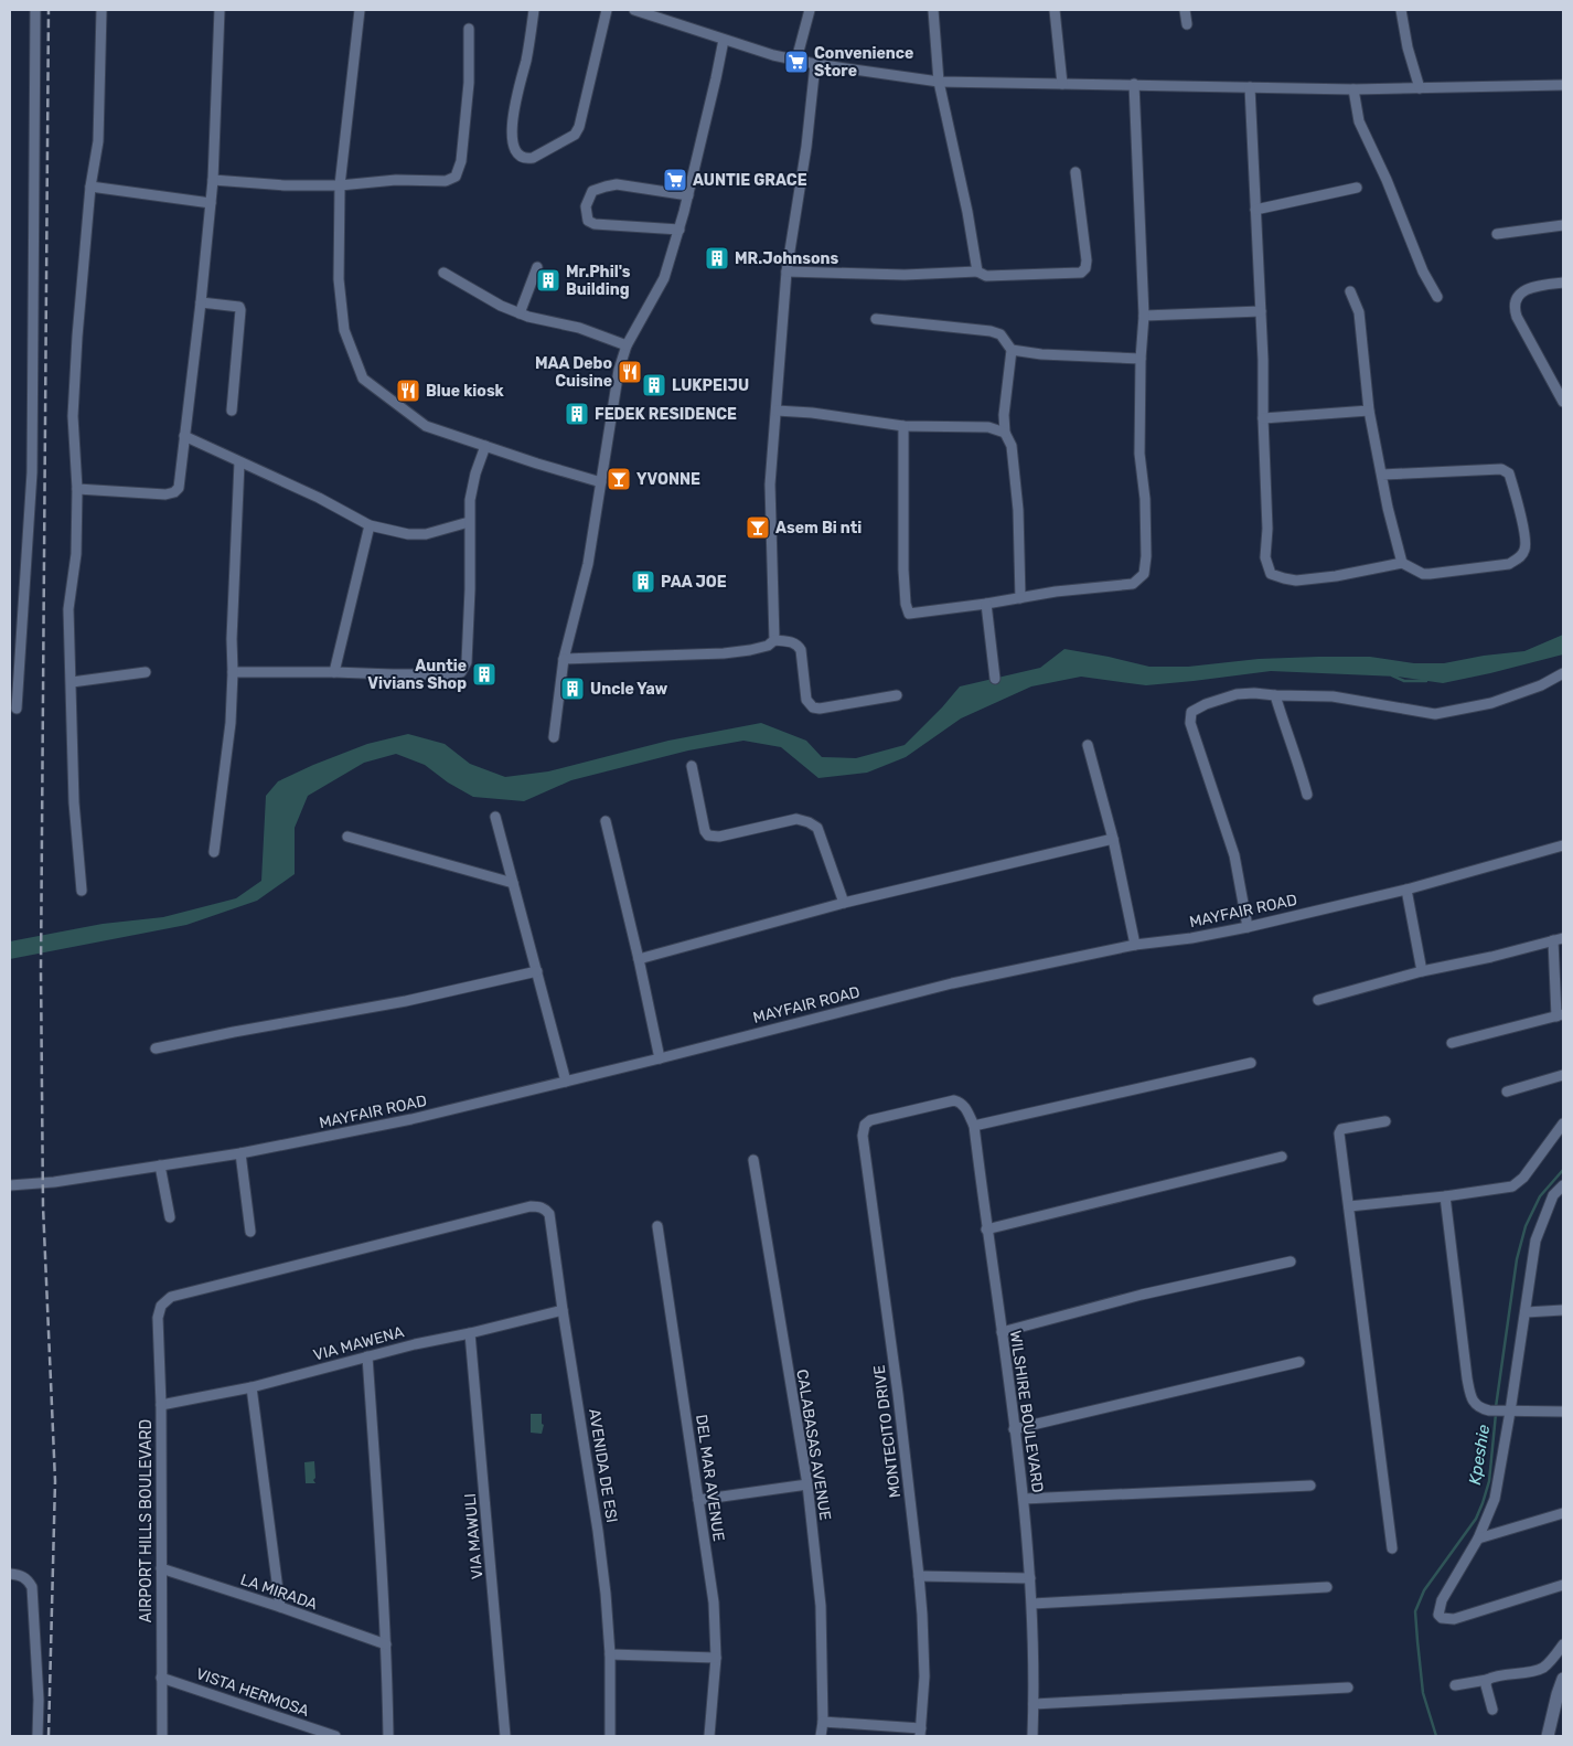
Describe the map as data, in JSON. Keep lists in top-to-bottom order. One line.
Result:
{"streets":{"street":["MAYFAIR ROAD","VIA MAWENA","WILSHIRE BOULEVARD","MONTECITO DRIVE","CALABASAS AVENUE","AVENIDA DE ESI","DEL MAR AVENUE","AIRPORT HILLS BOULEVARD","VIA MAWULI","LA MIRADA","VISTA HERMOSA"]},"crossings":[["VIA MAWENA","AVENIDA DE ESI"],["VIA MAWENA","AIRPORT HILLS BOULEVARD"],["VIA MAWENA","VIA MAWULI"],["WILSHIRE BOULEVARD","MONTECITO DRIVE"],["AVENIDA DE ESI","AIRPORT HILLS BOULEVARD"],["AIRPORT HILLS BOULEVARD","LA MIRADA"],["AIRPORT HILLS BOULEVARD","VISTA HERMOSA"]],"water":["Kpeshie"],"places":{"supermarket":["Convenience Store","AUNTIE GRACE"],"building":["MR.Johnsons","Mr.Phil's Building","LUKPEIJU","FEDEK RESIDENCE","PAA JOE","Auntie Vivians Shop","Uncle Yaw"],"restaurant":["MAA Debo Cuisine","Blue kiosk"],"bar":["YVONNE","Asem Bi nti"]}}
